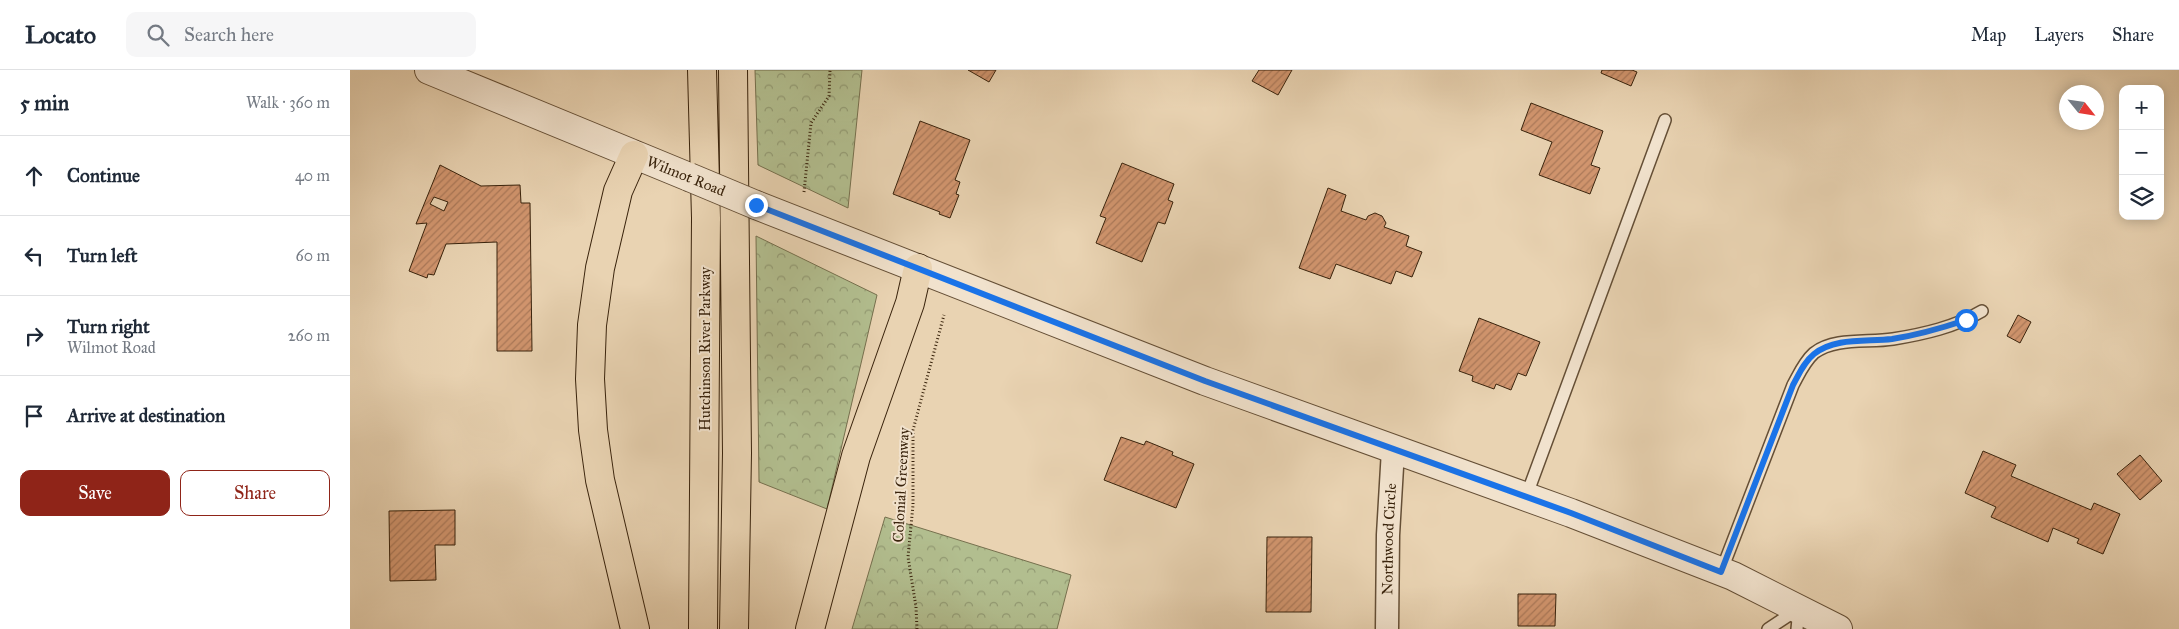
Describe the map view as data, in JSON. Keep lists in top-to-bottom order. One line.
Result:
{"streets":{"highway":["Hutchinson River Parkway"],"street":["Wilmot Road","Northwood Circle"],"path":["Colonial Greenway"]},"crossings":[["Wilmot Road","Northwood Circle"]],"north":"bottom right","page":{"header":"Locato","search":"Search here","nav":["Map","Layers","Share"],"heading":["5 min","Walk · 360 m"],"map_buttons":["+","−"],"list":[["Continue","40 m"],["Turn left","60 m"],["Turn right","Wilmot Road","260 m"],"Arrive at destination"],"buttons":["Save","Share"]}}
